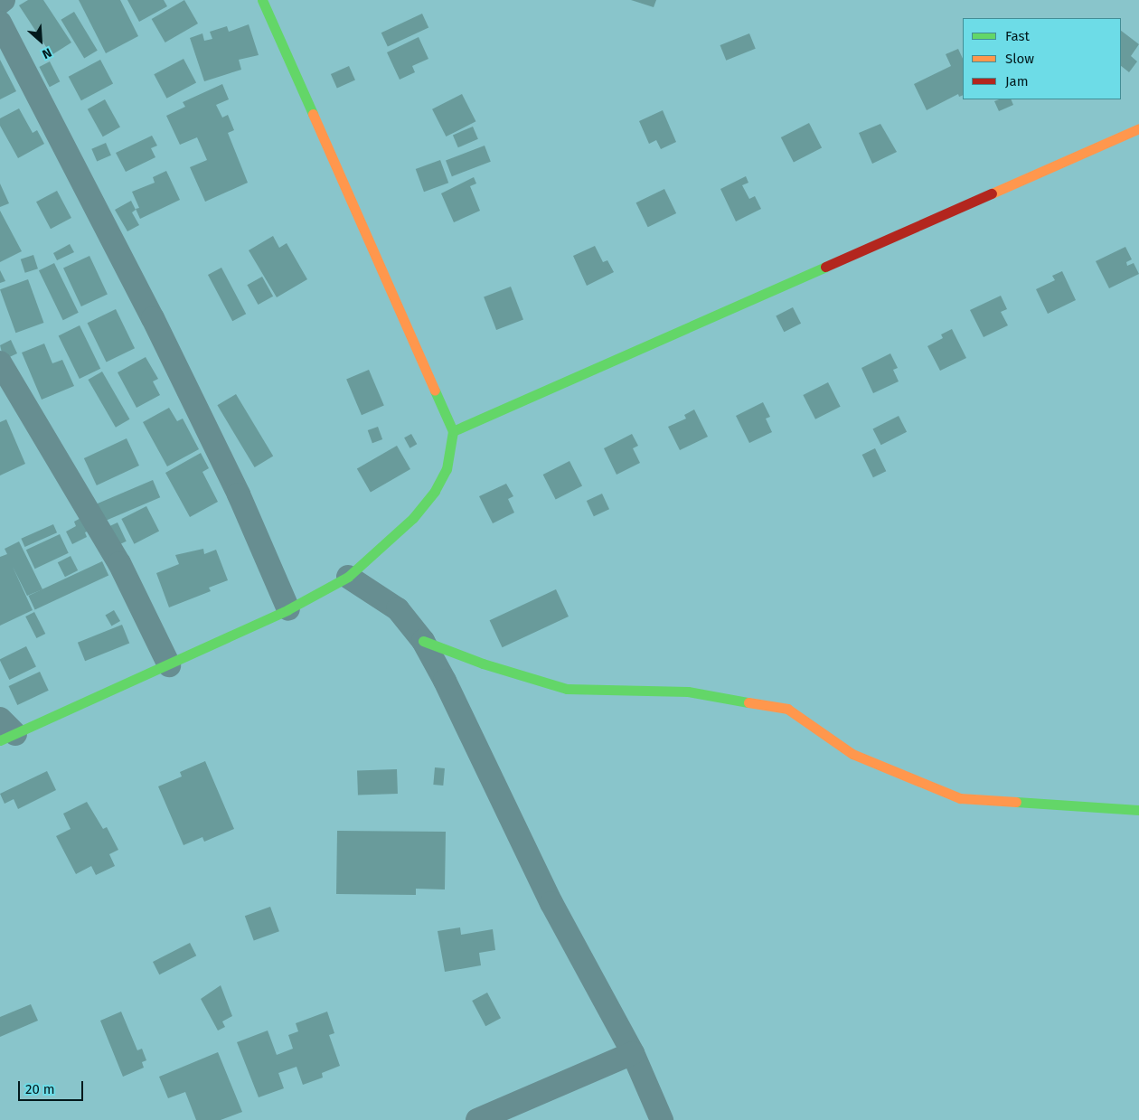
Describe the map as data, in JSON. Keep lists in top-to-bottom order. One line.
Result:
{"legend":["Fast","Slow","Jam"],"scale_bar":"20 m","north":"bottom right"}
